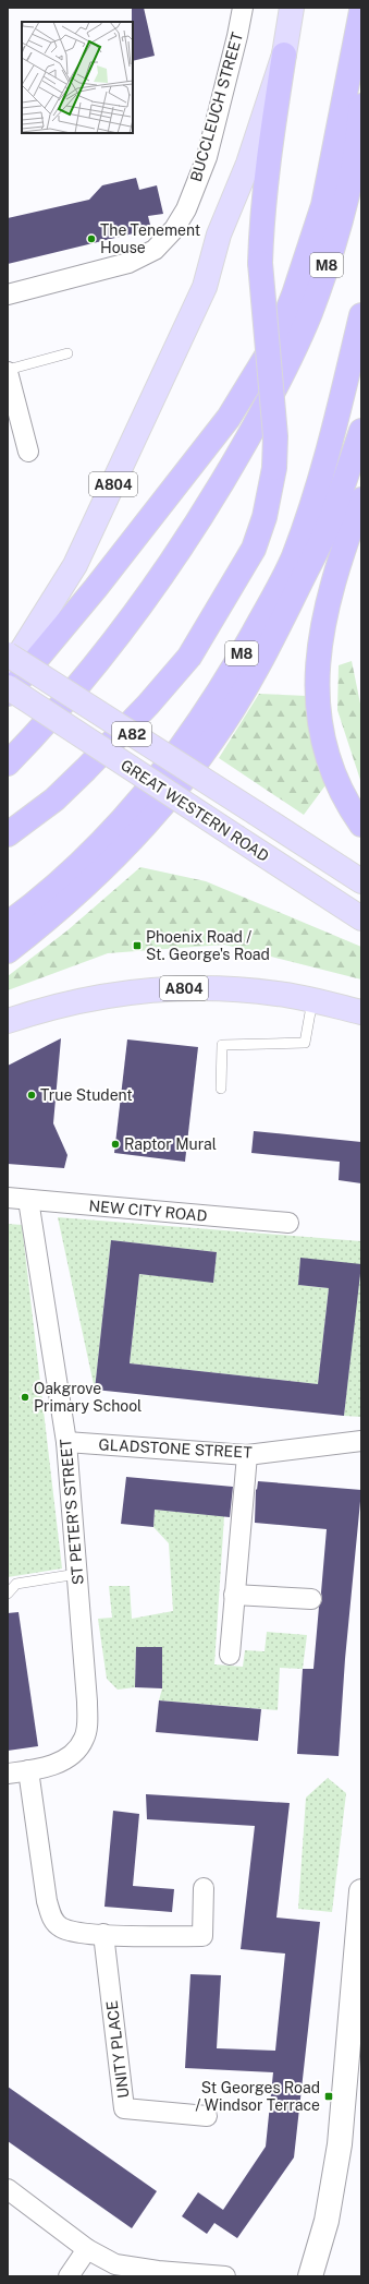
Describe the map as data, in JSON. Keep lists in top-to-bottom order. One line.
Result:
{"streets":{"highway":["M8"],"main road":["A804","A82","GREAT WESTERN ROAD"],"street":["BUCCLEUCH STREET","NEW CITY ROAD","GLADSTONE STREET","ST PETER'S STREET","UNITY PLACE"]},"crossings":[["NEW CITY ROAD","ST PETER'S STREET"],["GLADSTONE STREET","ST PETER'S STREET"]],"places":{"other":["The Tenement House","True Student","Raptor Mural","Oakgrove Primary School"],"transit":["Phoenix Road / St. George's Road","St Georges Road / Windsor Terrace"]}}
